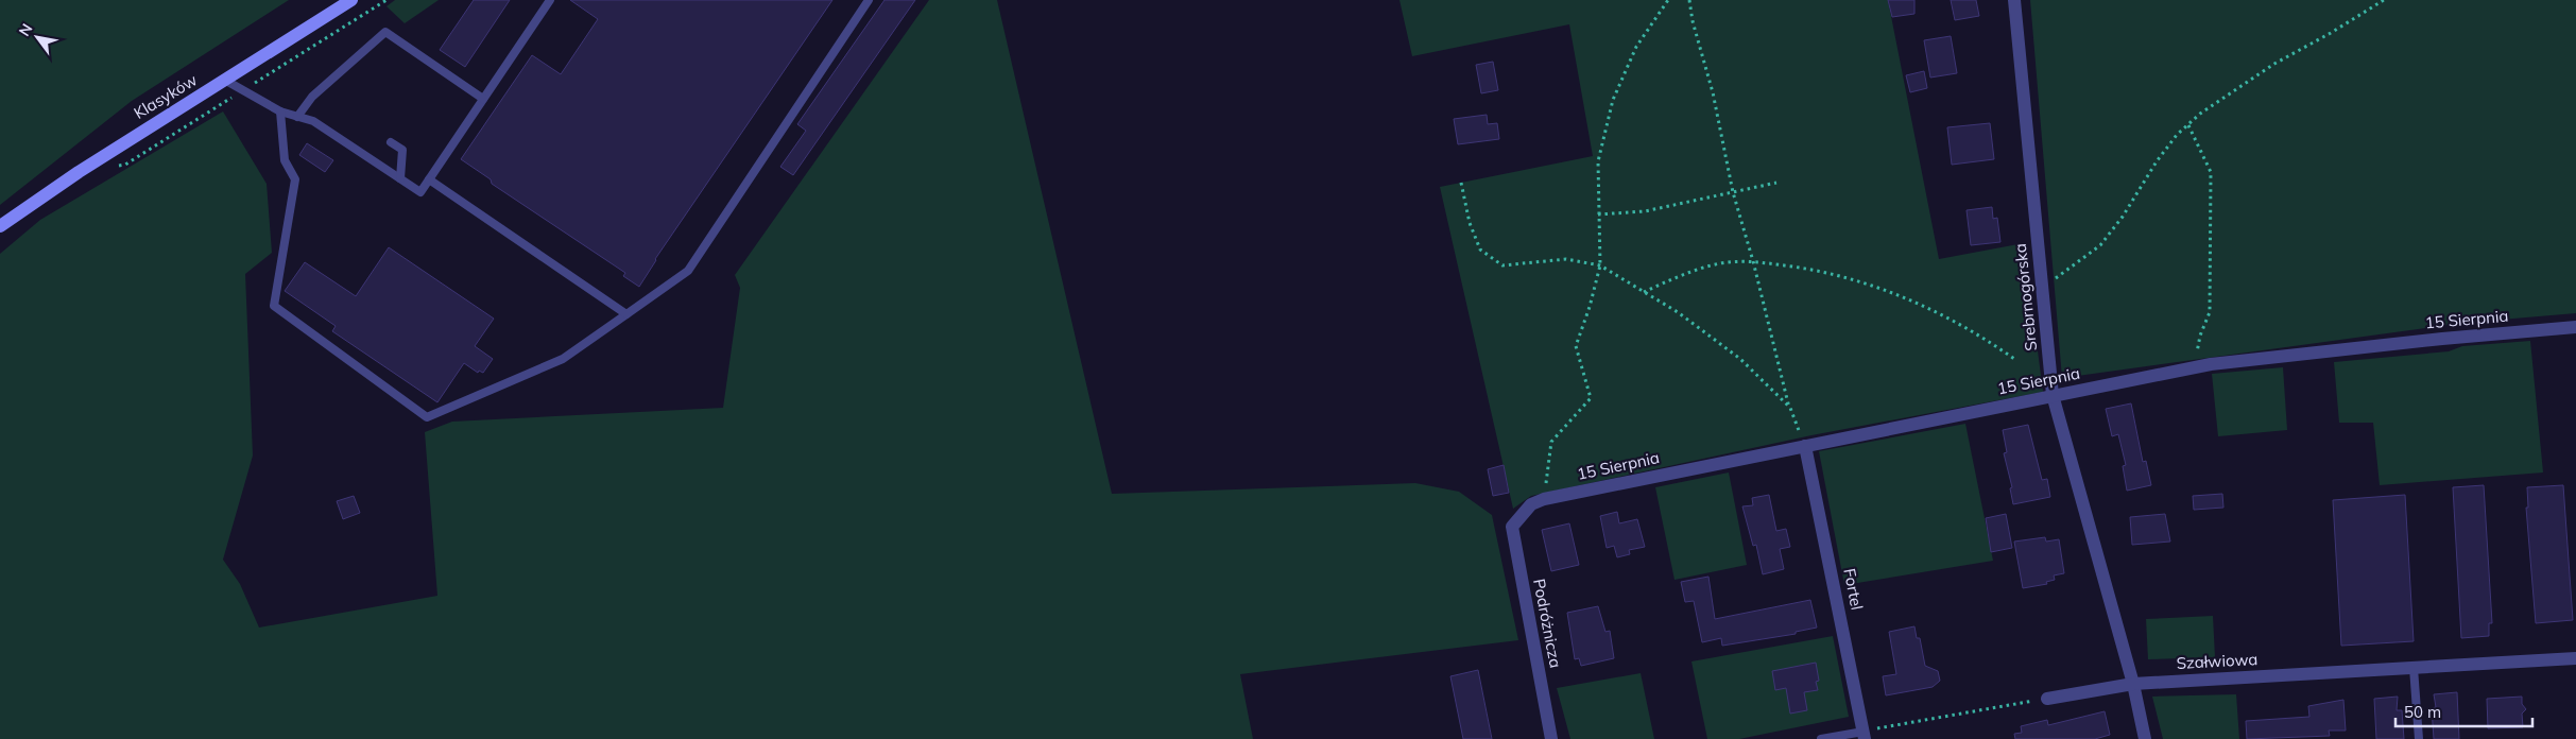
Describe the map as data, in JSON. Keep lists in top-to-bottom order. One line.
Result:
{"streets":{"street":["Klasyków","Srebrnogórska","15 Sierpnia","Fortel","Podróżnicza","Szałwiowa"]},"crossings":[["Srebrnogórska","15 Sierpnia"],["Srebrnogórska","Szałwiowa"],["15 Sierpnia","Fortel"],["15 Sierpnia","Podróżnicza"]],"scale_bar":"50 m","north":"top left"}
